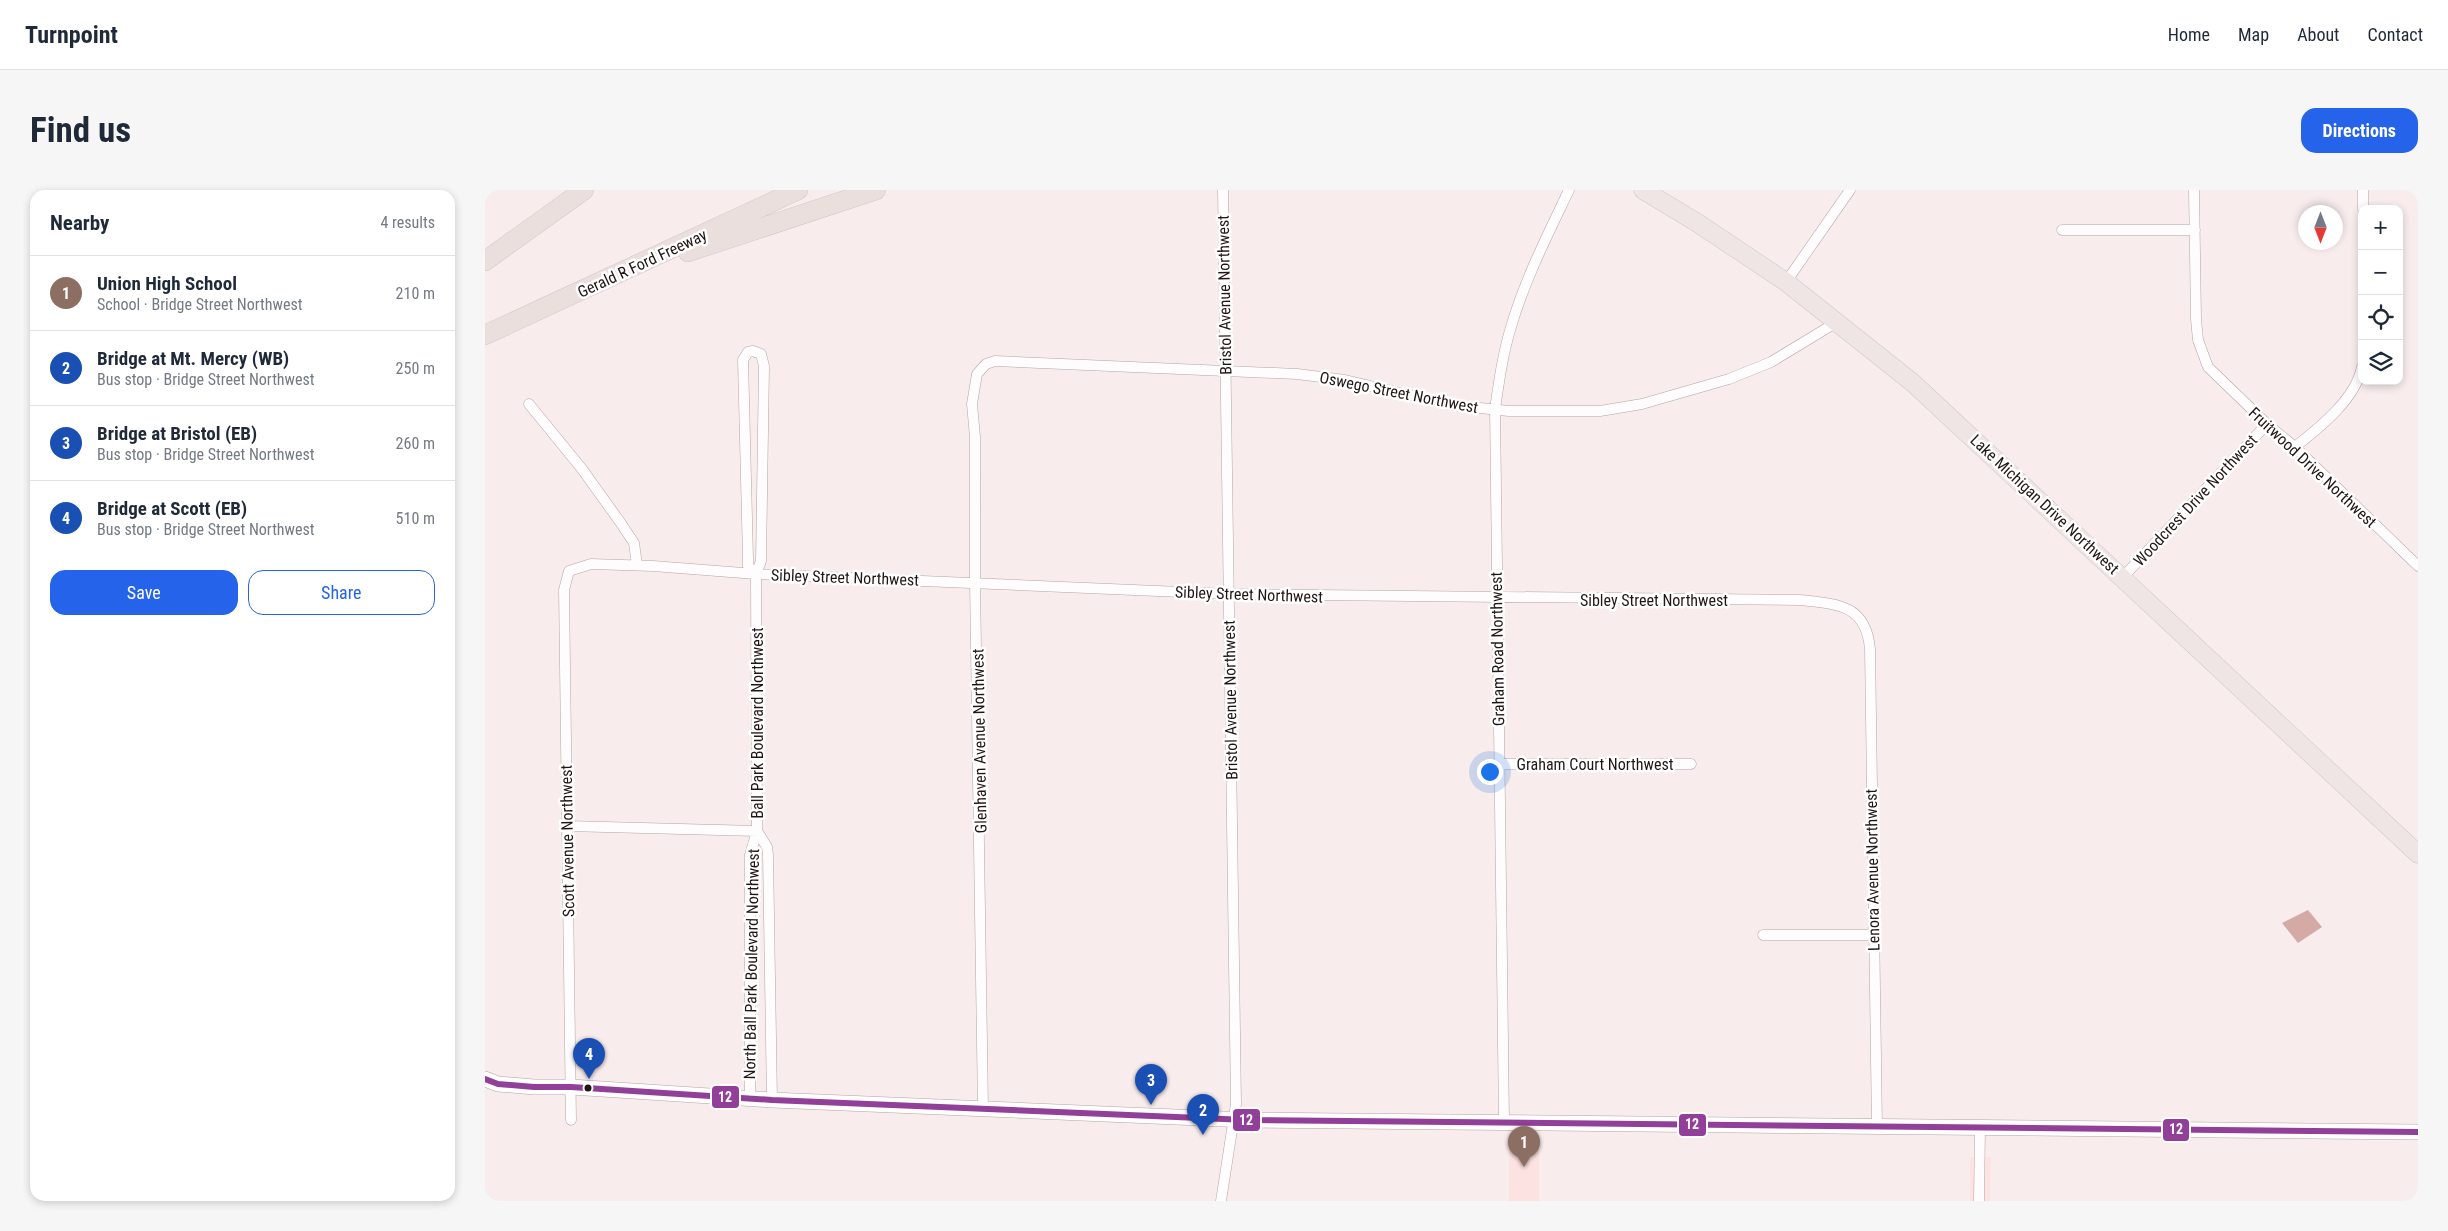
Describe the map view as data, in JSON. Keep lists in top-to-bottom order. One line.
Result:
{"streets":{"highway":["Gerald R Ford Freeway","Lake Michigan Drive Northwest"],"street":["Bristol Avenue Northwest","Oswego Street Northwest","Fruitwood Drive Northwest","Woodcrest Drive Northwest","Sibley Street Northwest","Graham Road Northwest","Ball Park Boulevard Northwest","Glenhaven Avenue Northwest","Graham Court Northwest","Scott Avenue Northwest","Lenora Avenue Northwest","North Ball Park Boulevard Northwest"]},"crossings":[["Bristol Avenue Northwest","Oswego Street Northwest"],["Bristol Avenue Northwest","Sibley Street Northwest"],["Oswego Street Northwest","Lake Michigan Drive Northwest"],["Oswego Street Northwest","Graham Road Northwest"],["Oswego Street Northwest","Glenhaven Avenue Northwest"],["Fruitwood Drive Northwest","Woodcrest Drive Northwest"],["Woodcrest Drive Northwest","Lake Michigan Drive Northwest"],["Sibley Street Northwest","Graham Road Northwest"],["Sibley Street Northwest","Ball Park Boulevard Northwest"],["Sibley Street Northwest","Glenhaven Avenue Northwest"],["Sibley Street Northwest","Scott Avenue Northwest"],["Sibley Street Northwest","Lenora Avenue Northwest"],["Graham Road Northwest","Graham Court Northwest"],["Ball Park Boulevard Northwest","North Ball Park Boulevard Northwest"]],"lines":["transit line 12"],"north":"bottom","page":{"header":"Turnpoint","nav":["Home","Map","About","Contact"],"buttons":["Directions",["Save","Share"]],"title":"Find us","heading":["Nearby","4 results"],"map_buttons":["+","−"],"list":[{"mark":"1","name":"Union High School","note":"School · Bridge Street Northwest","value":"210 m"},{"mark":"2","name":"Bridge at Mt. Mercy (WB)","note":"Bus stop · Bridge Street Northwest","value":"250 m"},{"mark":"3","name":"Bridge at Bristol (EB)","note":"Bus stop · Bridge Street Northwest","value":"260 m"},{"mark":"4","name":"Bridge at Scott (EB)","note":"Bus stop · Bridge Street Northwest","value":"510 m"}],"pins":["4","3","2","1"]}}
